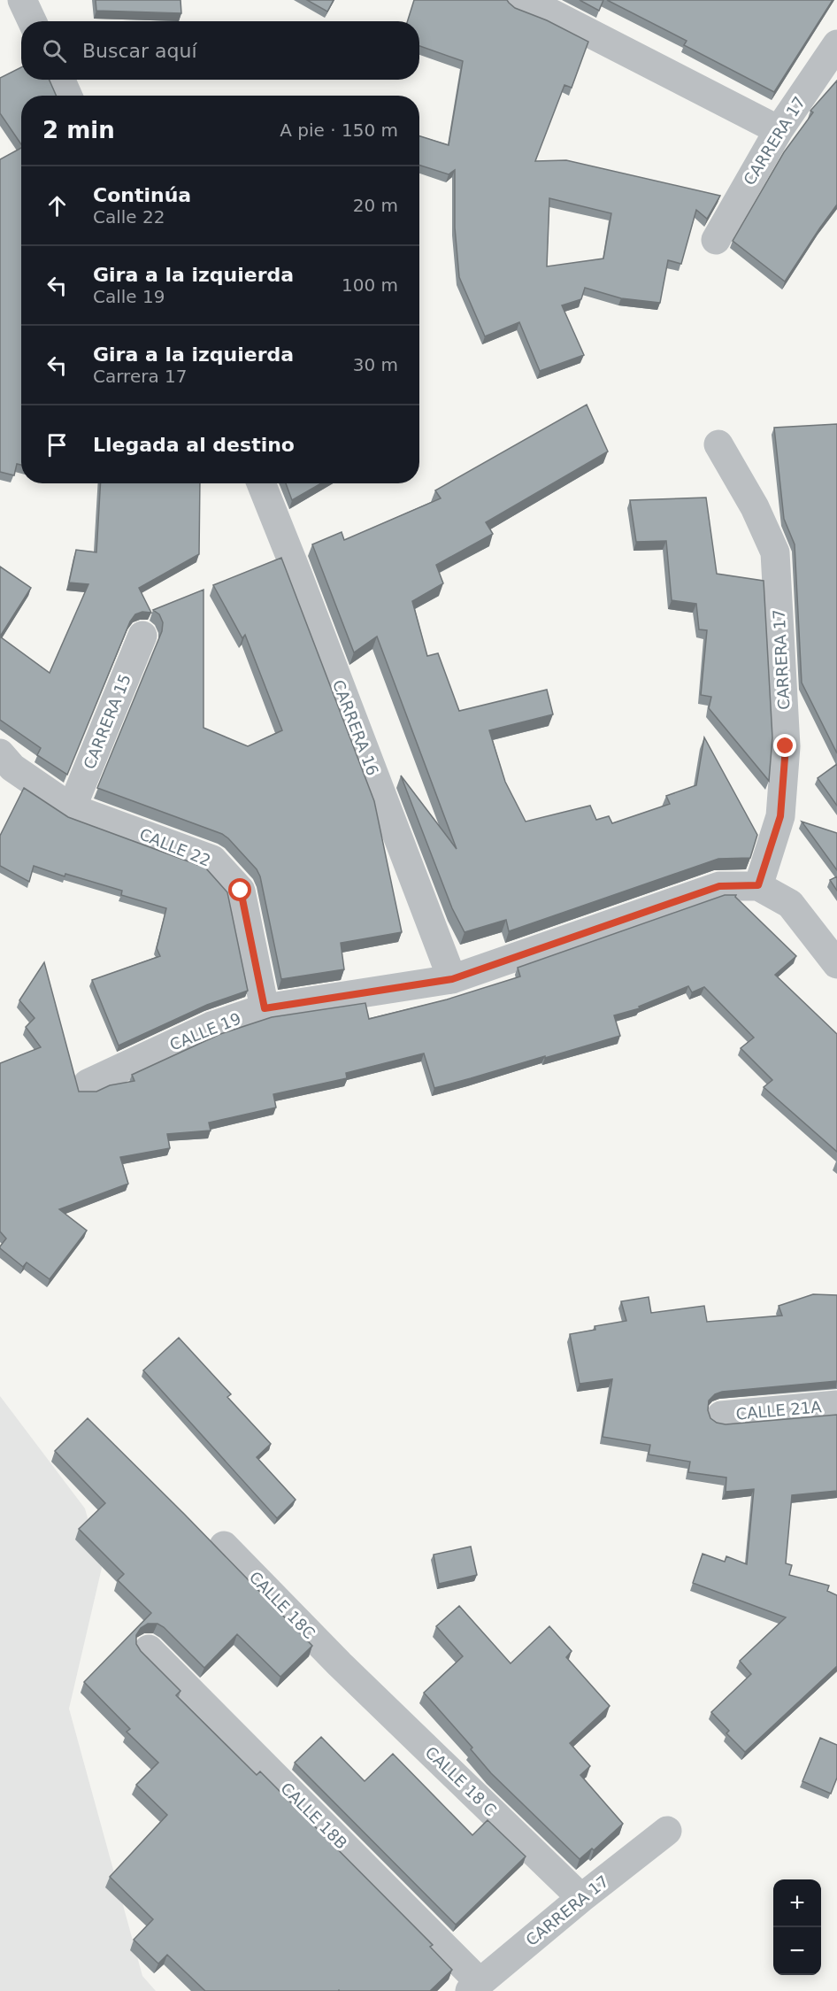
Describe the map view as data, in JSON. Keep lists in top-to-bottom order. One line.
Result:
{"streets":{"street":["CARRERA 17","CARRERA 15","CARRERA 16","CALLE 22","CALLE 19","CALLE 21A","CALLE 18C","CALLE 18 C","CALLE 18B"]},"crossings":[["CARRERA 17","CALLE 19"],["CARRERA 17","CALLE 18 C"],["CARRERA 17","CALLE 18B"],["CARRERA 15","CALLE 22"],["CARRERA 16","CALLE 19"],["CALLE 22","CALLE 19"],["CALLE 18C","CALLE 18 C"]],"page":{"search":"Buscar aquí","heading":["2 min","A pie · 150 m"],"list":[["Continúa","Calle 22","20 m"],["Gira a la izquierda","Calle 19","100 m"],["Gira a la izquierda","Carrera 17","30 m"],"Llegada al destino"],"map_buttons":["+","−"]}}
